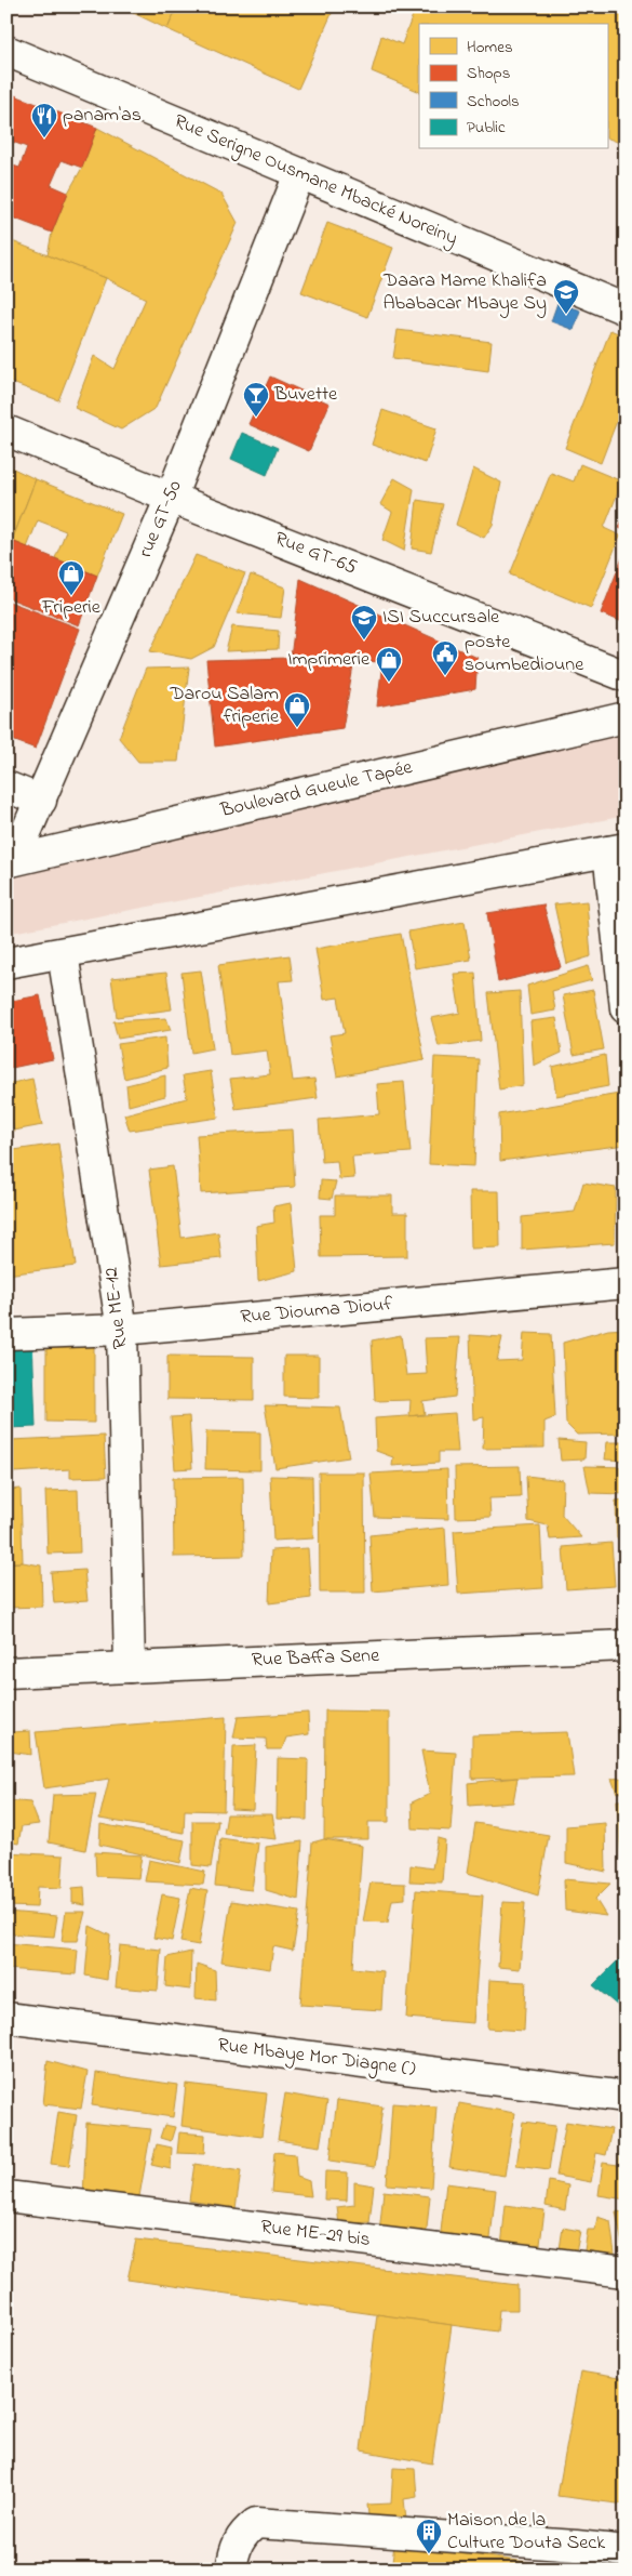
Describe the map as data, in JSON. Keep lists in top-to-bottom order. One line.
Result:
{"streets":{"street":["Rue Serigne Ousmane Mbacké Noreiny","rue GT-50","Rue GT-65","Boulevard Gueule Tapée","Rue ME-12","Rue Diouma Diouf","Rue Baffa Sene","Rue Mbaye Mor Diagne ()","Rue ME-29 bis"]},"crossings":[["Rue Serigne Ousmane Mbacké Noreiny","rue GT-50"],["rue GT-50","Rue GT-65"],["rue GT-50","Boulevard Gueule Tapée"],["Rue ME-12","Rue Diouma Diouf"],["Rue ME-12","Rue Baffa Sene"]],"places":{"restaurant":["panam'as"],"school or university":["Daara Mame Khalifa Ababacar Mbaye Sy","ISI Succursale"],"bar":["Buvette"],"shop":["Friperie","Imprimerie","Darou Salam friperie"],"public building":["poste soumbedioune"],"building":["Maison de la Culture Douta Seck"]},"legend":["Homes","Shops","Schools","Public"]}
